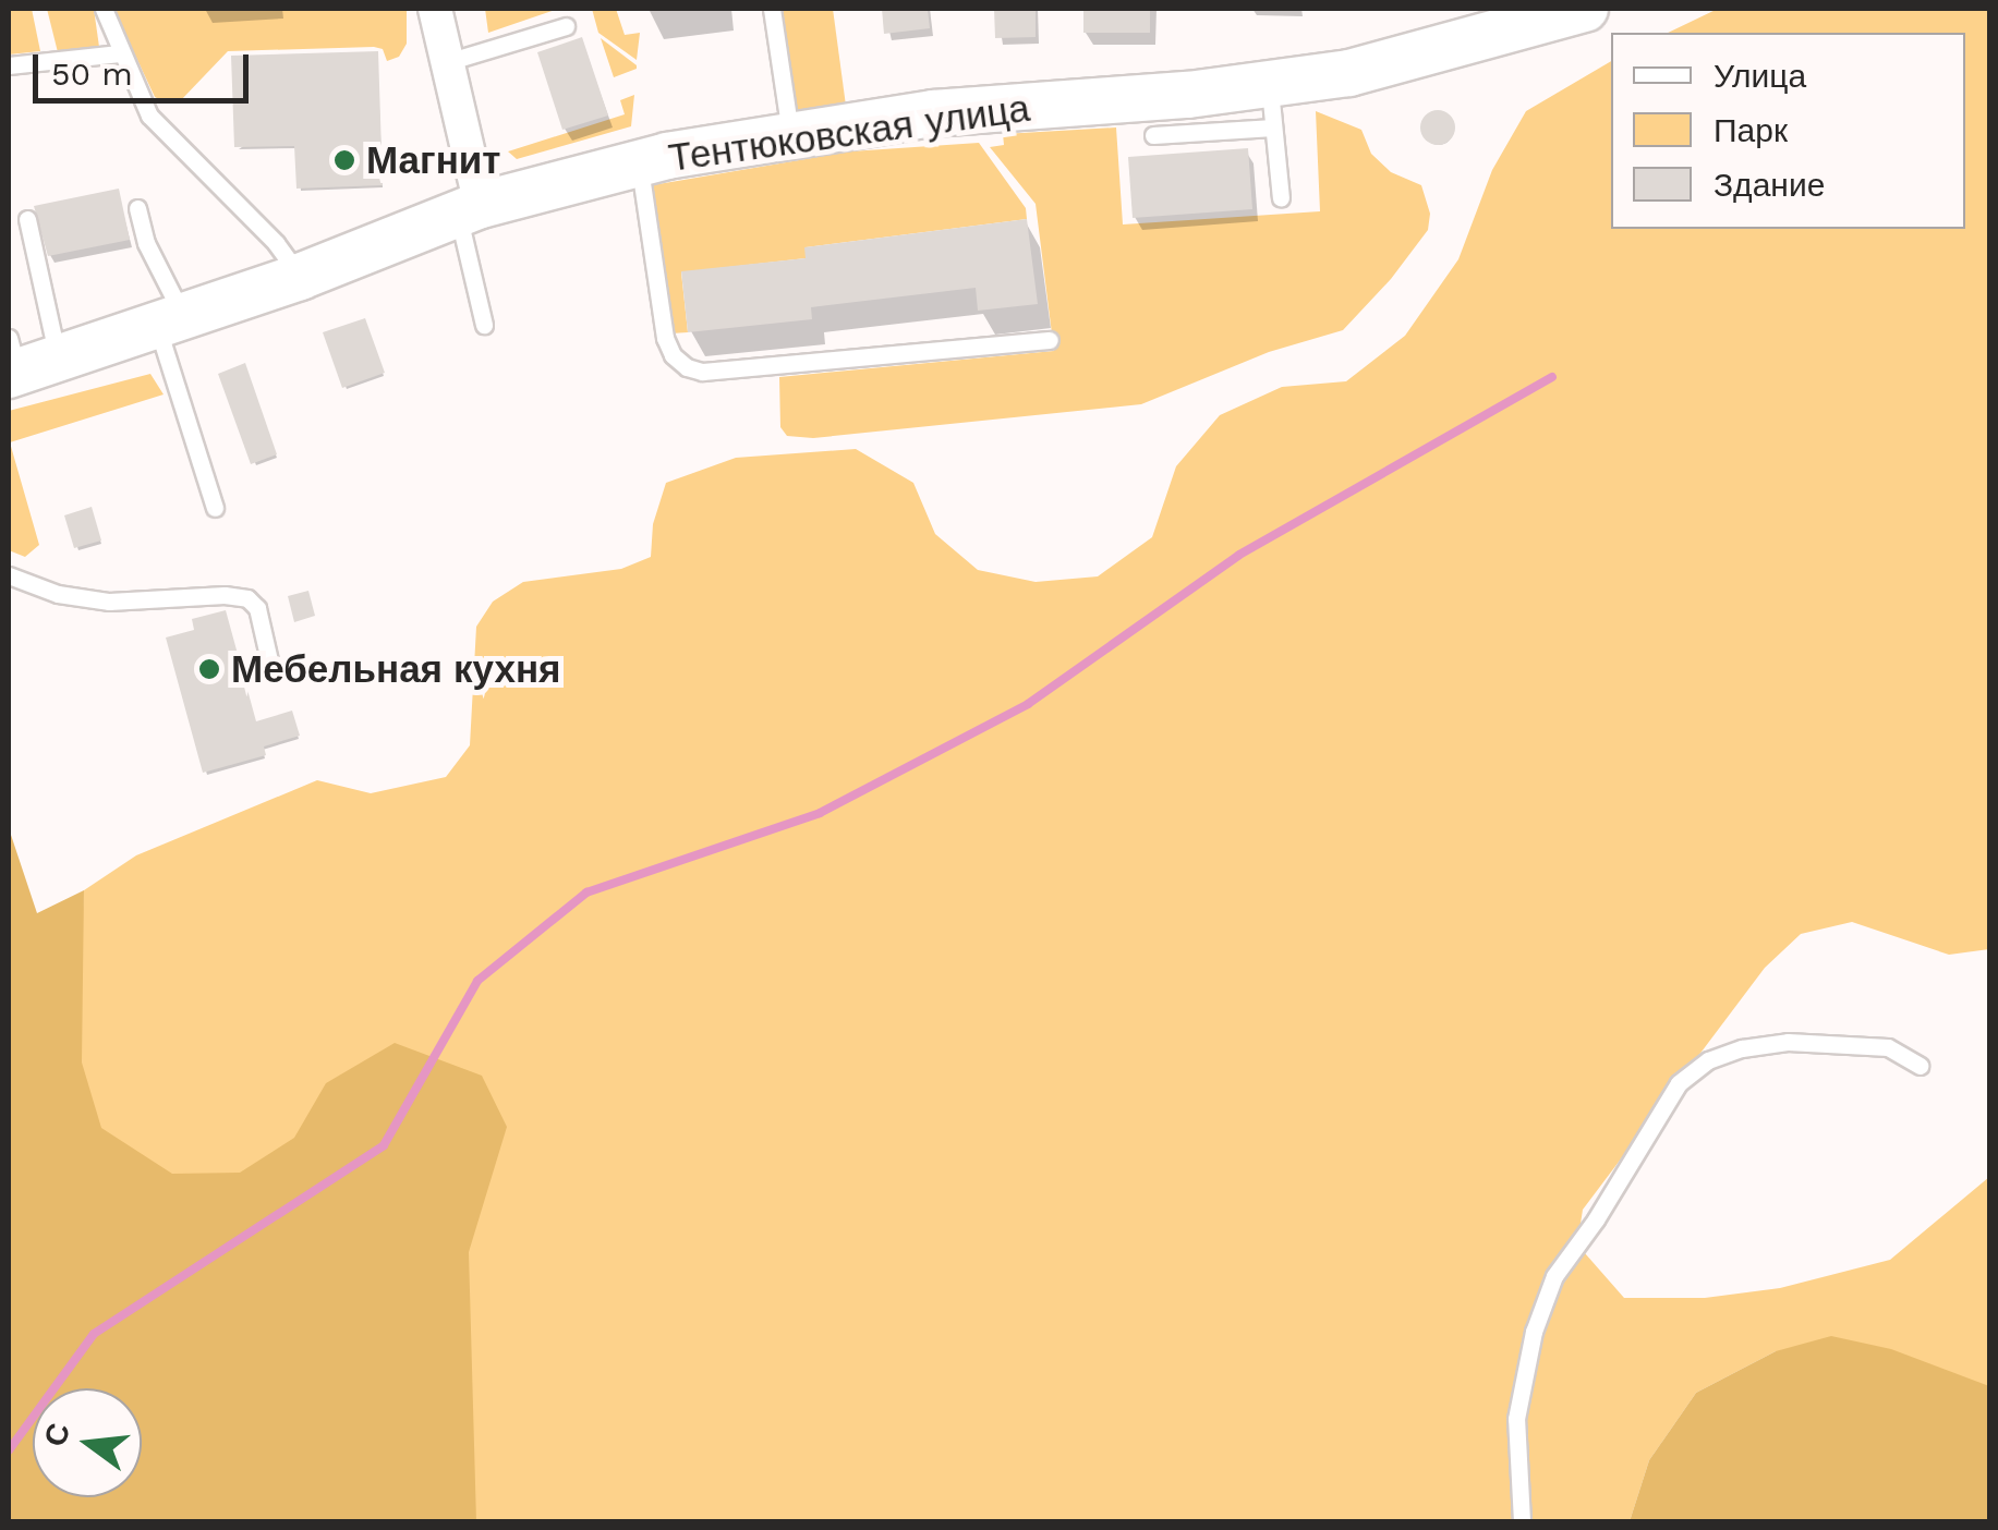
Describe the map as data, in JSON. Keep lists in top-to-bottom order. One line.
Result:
{"streets":{"street":["Тентюковская улица"]},"places":["Магнит","Мебельная кухня"],"legend":["Улица","Парк","Здание"],"scale_bar":"50 m","north":"left"}
